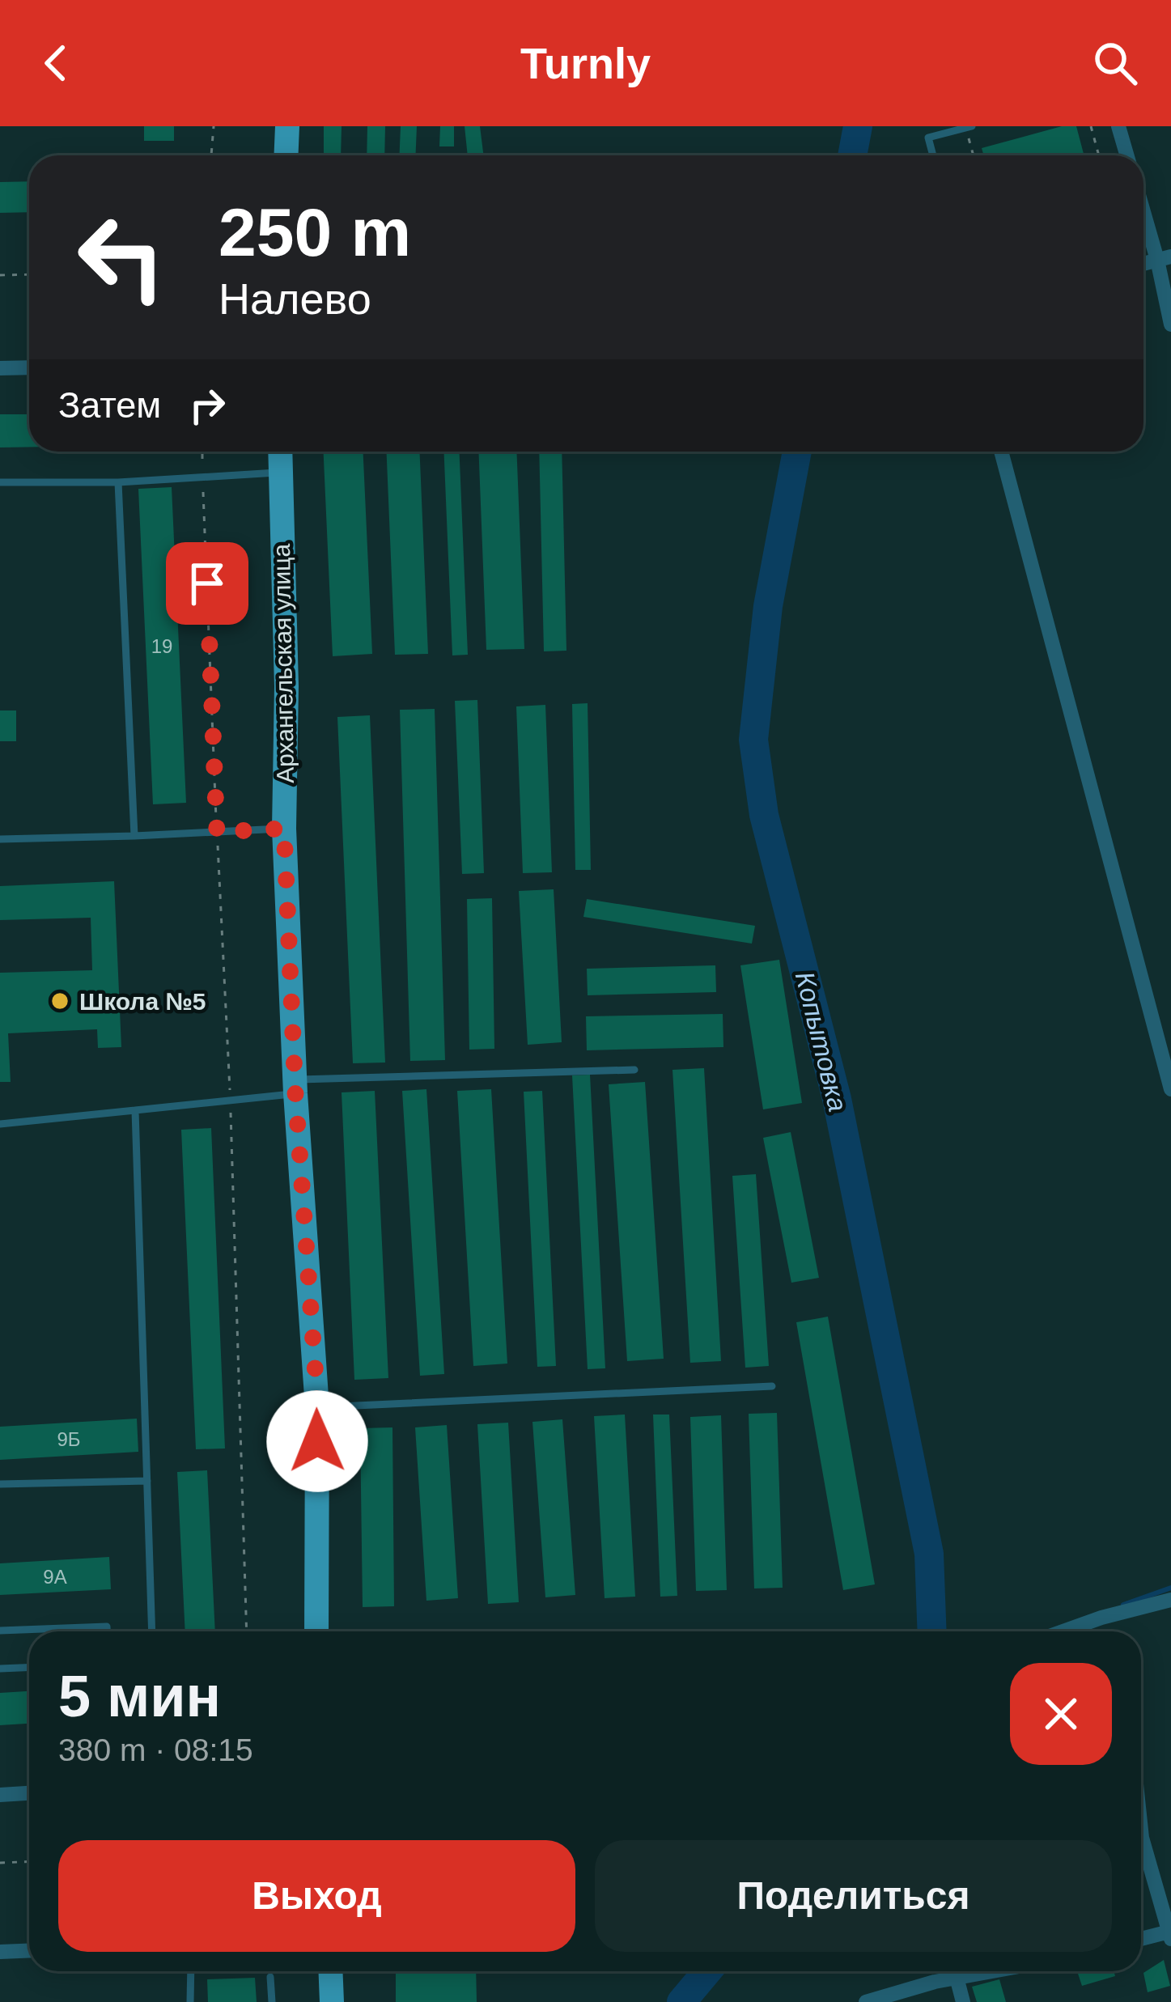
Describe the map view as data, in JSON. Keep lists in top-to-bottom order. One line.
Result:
{"streets":{"main road":["Архангельская улица"]},"water":["Копытовка"],"places":["Школа №5"],"house_numbers":["19","9Б","9А"],"page":{"header":"Turnly","turn":["250 m","Налево"],"then":"Затем","heading":["5 мин","380 m · 08:15"],"buttons":["Выход","Поделиться"]}}
